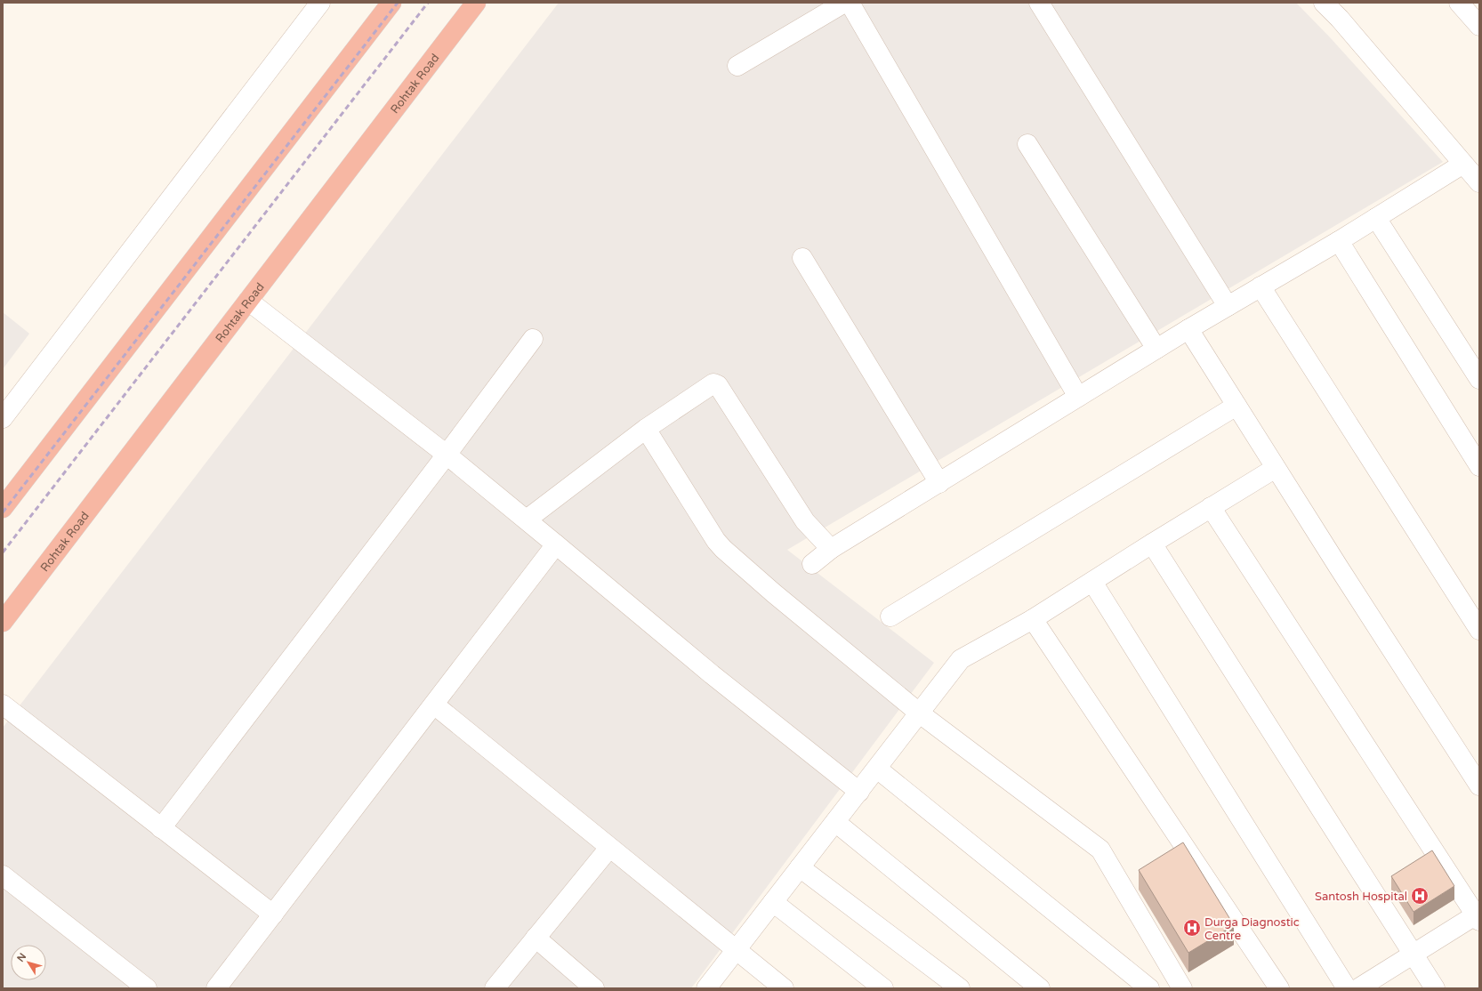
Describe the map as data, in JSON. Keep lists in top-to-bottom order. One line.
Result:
{"streets":{"highway":["Rohtak Road"]},"places":{"hospital":["Santosh Hospital","Durga Diagnostic Centre"]},"north":"top left"}
